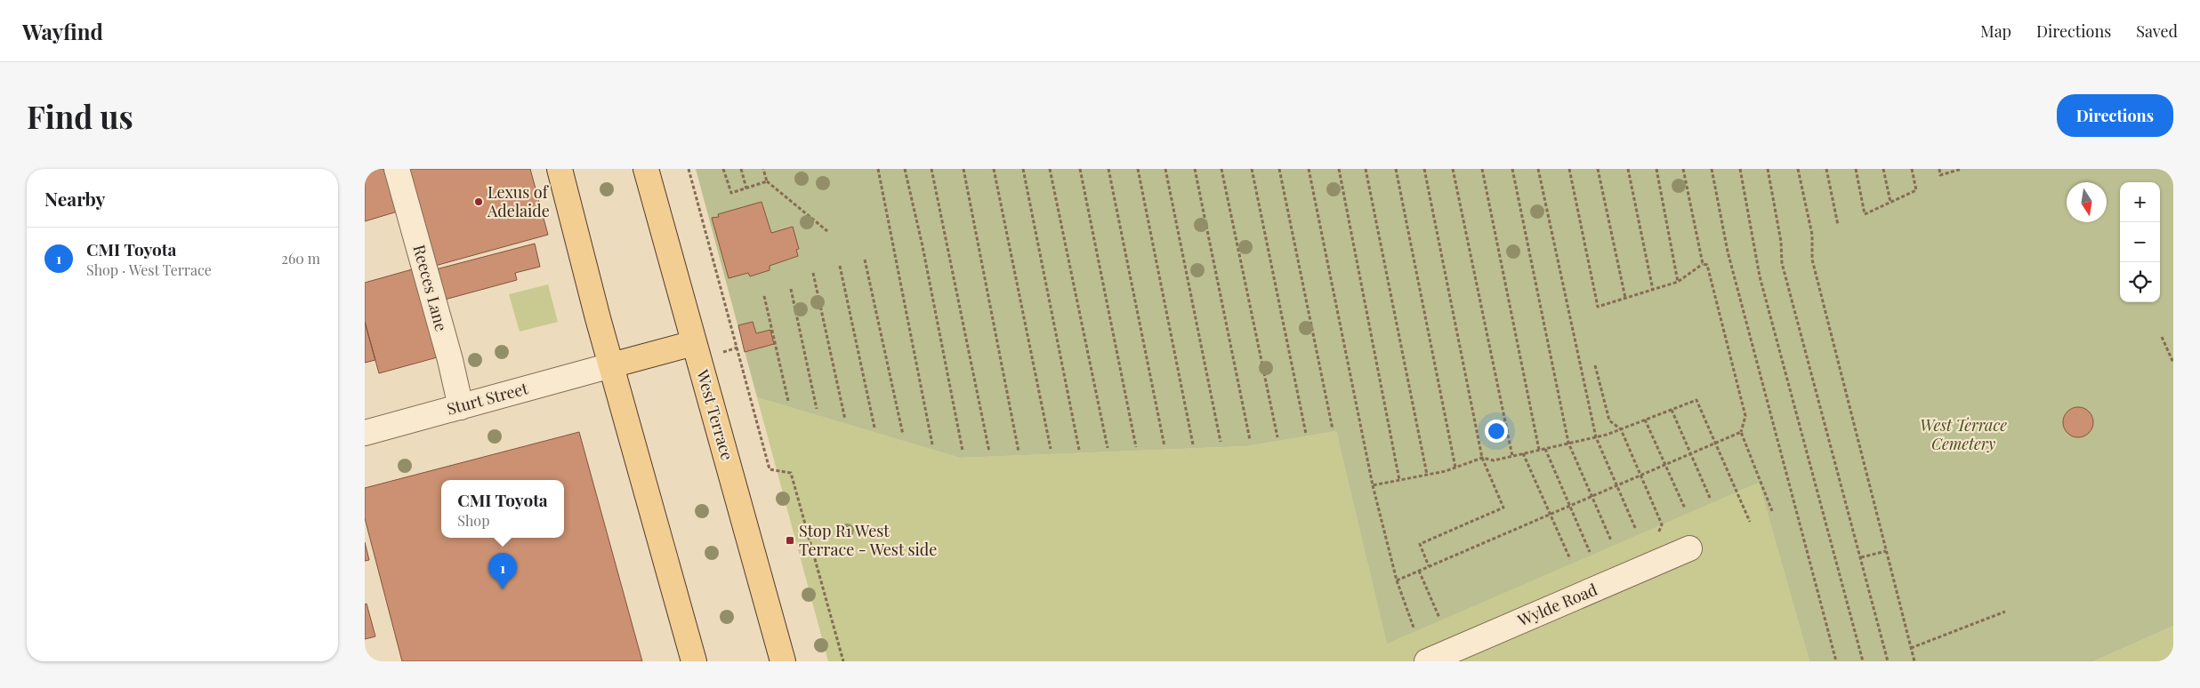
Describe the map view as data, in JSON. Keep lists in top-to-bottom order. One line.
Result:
{"streets":{"main road":["West Terrace"],"street":["Reeces Lane","Sturt Street","Wylde Road"]},"crossings":[["Reeces Lane","Sturt Street"]],"parks":["West Terrace Cemetery"],"places":{"other":["Lexus of Adelaide"],"transit":["Stop R1 West Terrace - West side"]},"north":"bottom","page":{"header":"Wayfind","nav":["Map","Directions","Saved"],"buttons":"Directions","title":"Find us","heading":"Nearby","map_buttons":["+","−"],"list":[{"mark":"1","name":"CMI Toyota","note":"Shop · West Terrace","value":"260 m"}],"popup":["CMI Toyota","Shop"],"pins":"1"}}
